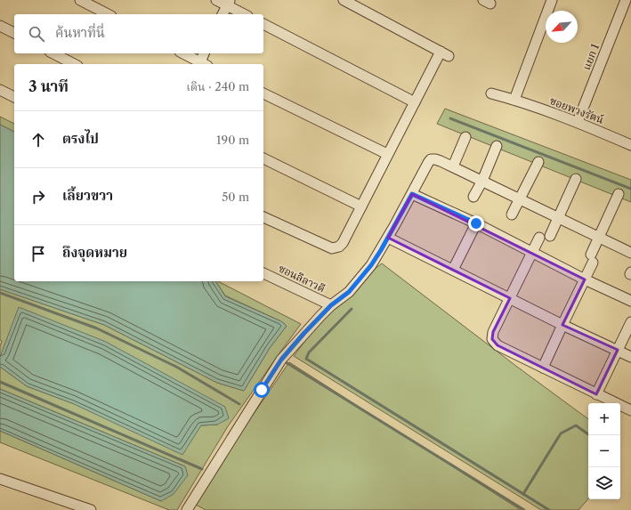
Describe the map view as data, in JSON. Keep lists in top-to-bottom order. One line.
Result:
{"streets":{"street":["แยก 1","ซอยพวงรัตน์","ซอนลีลาวดี"]},"crossings":[["แยก 1","ซอยพวงรัตน์"]],"north":"bottom left","page":{"search":"ค้นหาที่นี่","heading":["3 นาที","เดิน · 240 m"],"list":[["ตรงไป","190 m"],["เลี้ยวขวา","50 m"],"ถึงจุดหมาย"],"map_buttons":["+","−"]}}
